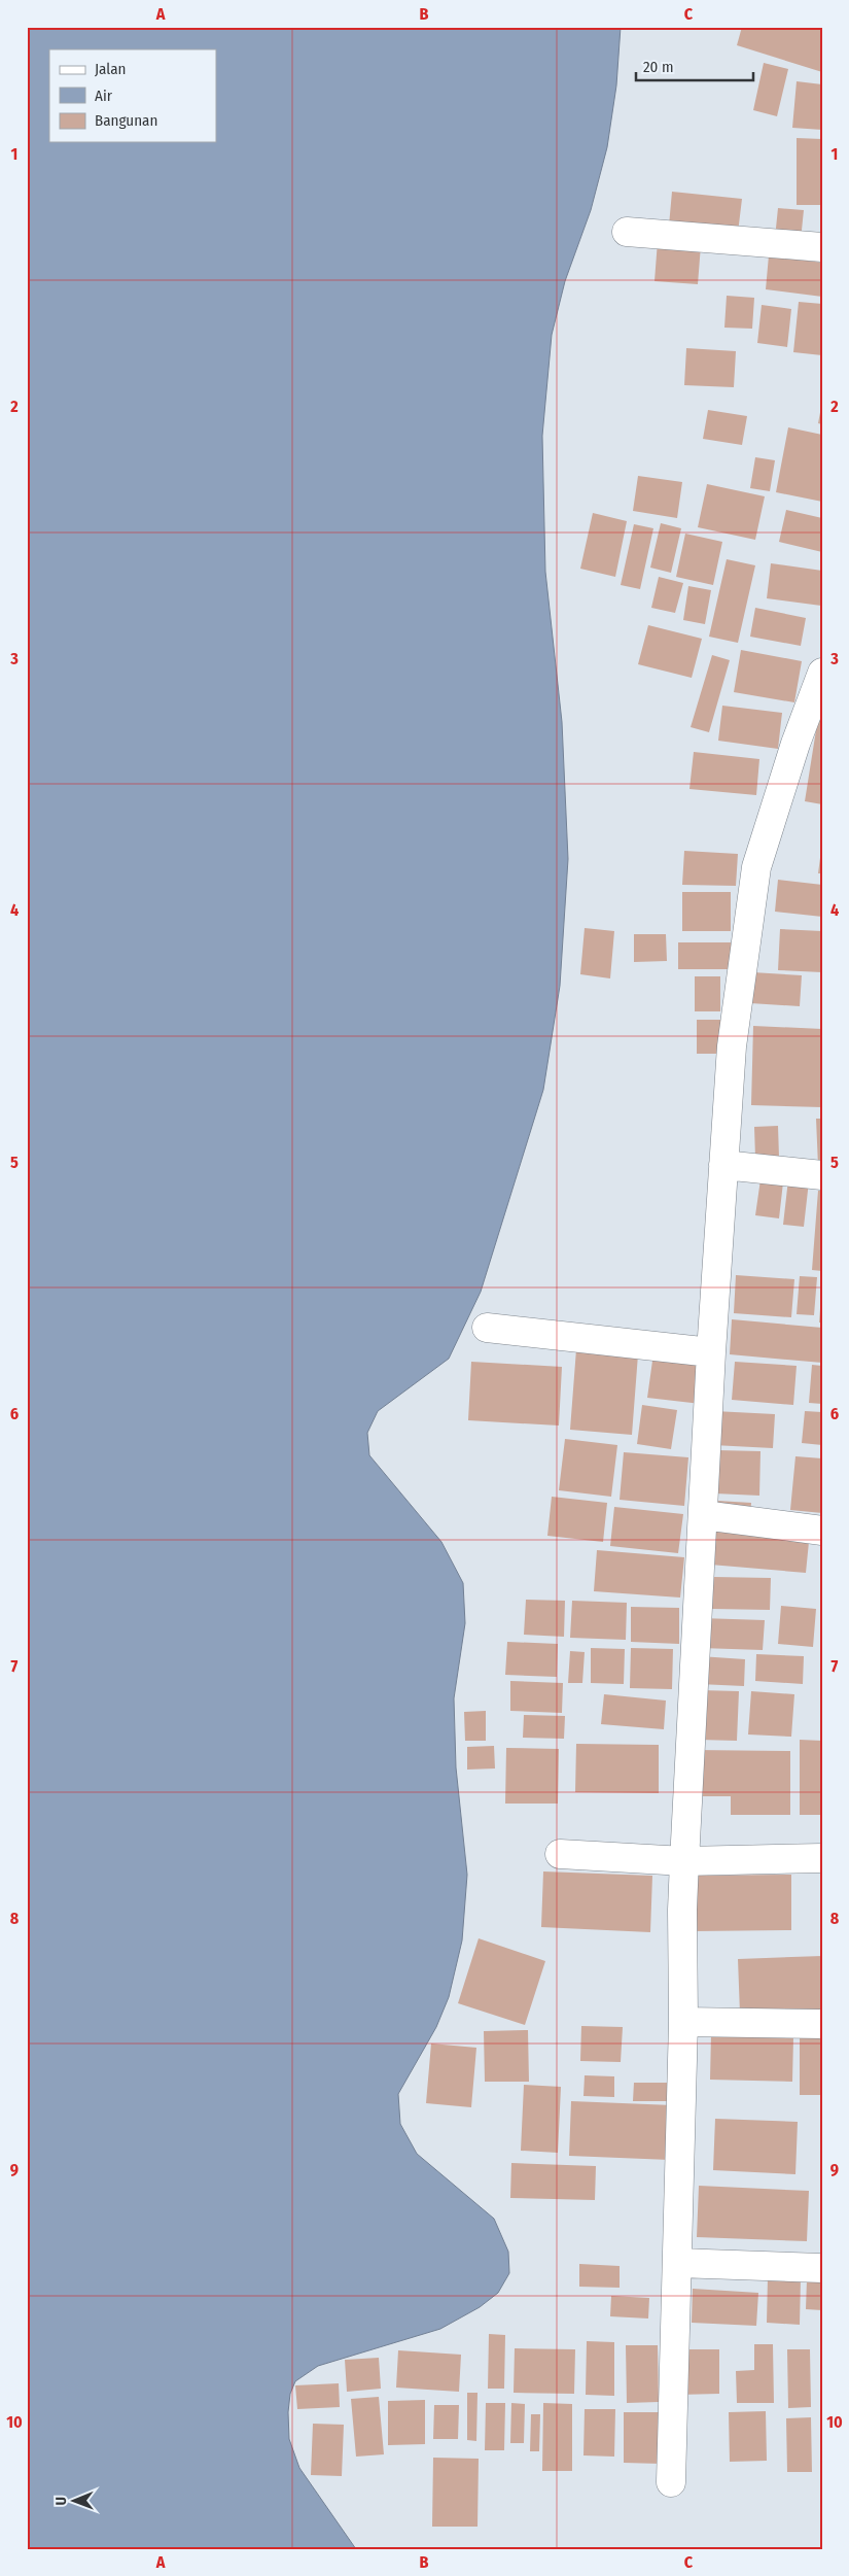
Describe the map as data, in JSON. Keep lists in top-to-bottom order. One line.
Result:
{"legend":["Jalan","Air","Bangunan"],"scale_bar":"20 m","north":"left","grid":{"columns":["A","B","C"],"rows":["1","2","3","4","5","6","7","8","9","10"]}}
